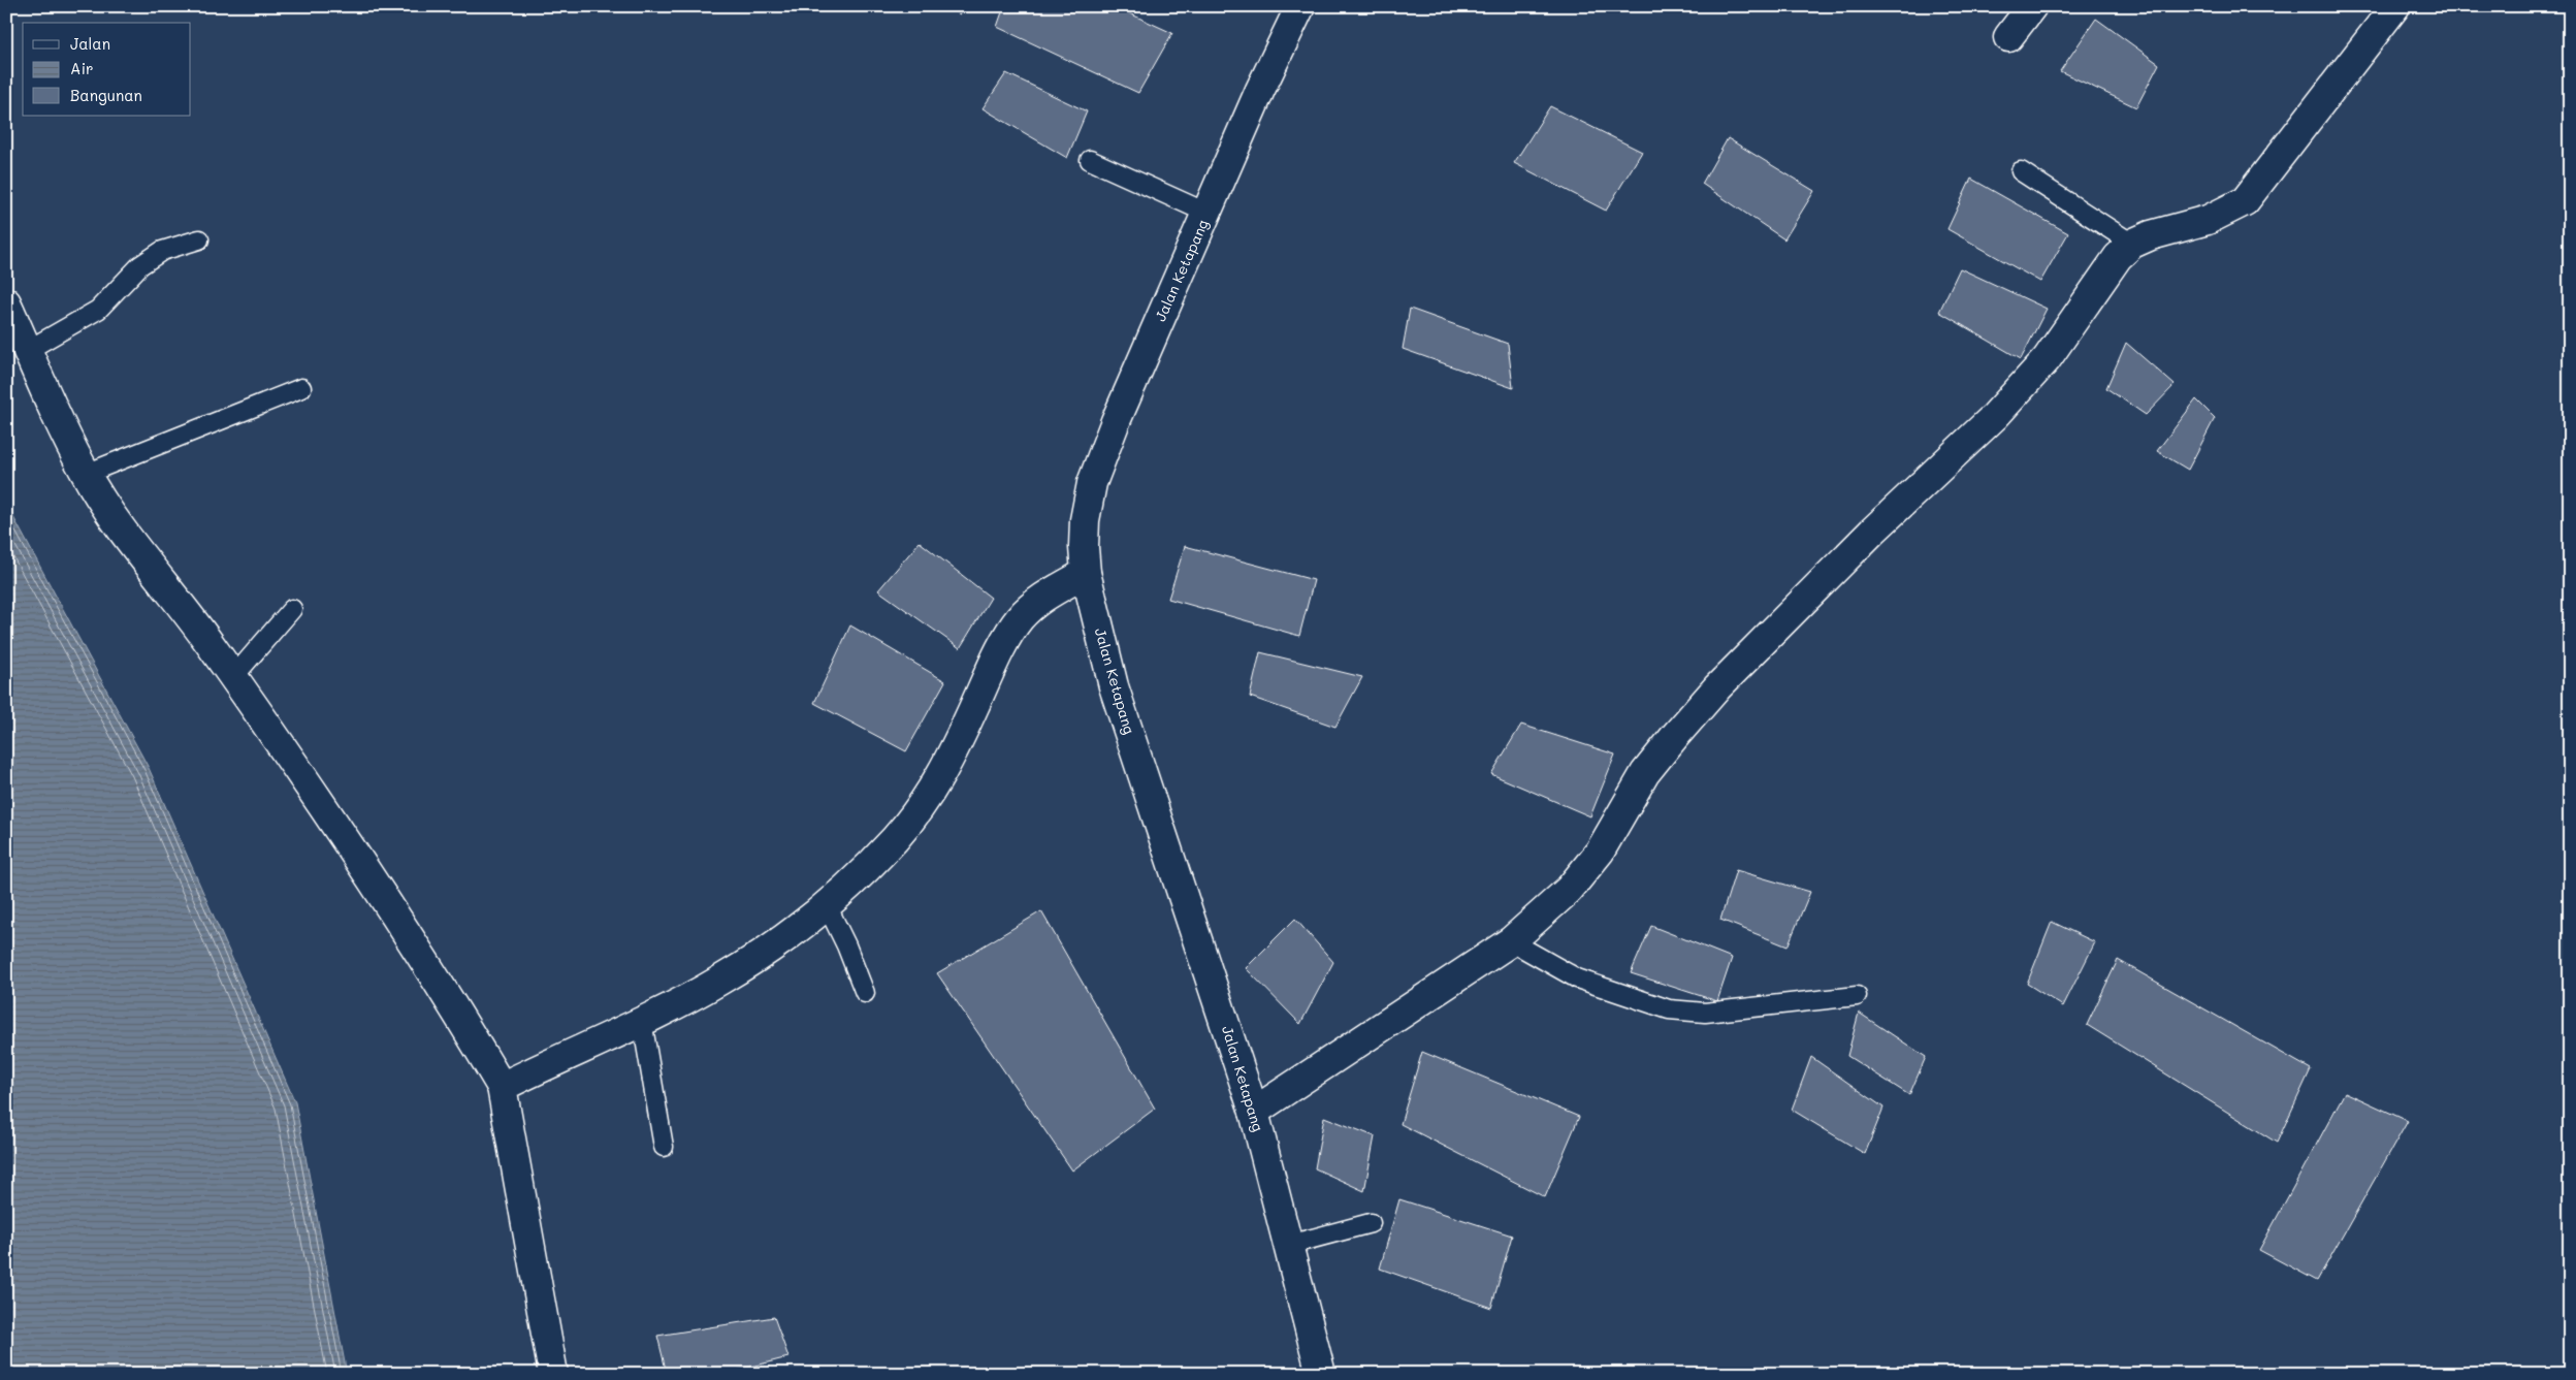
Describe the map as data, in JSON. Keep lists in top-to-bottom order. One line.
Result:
{"streets":{"street":["Jalan Ketapang"]},"legend":["Jalan","Air","Bangunan"]}
